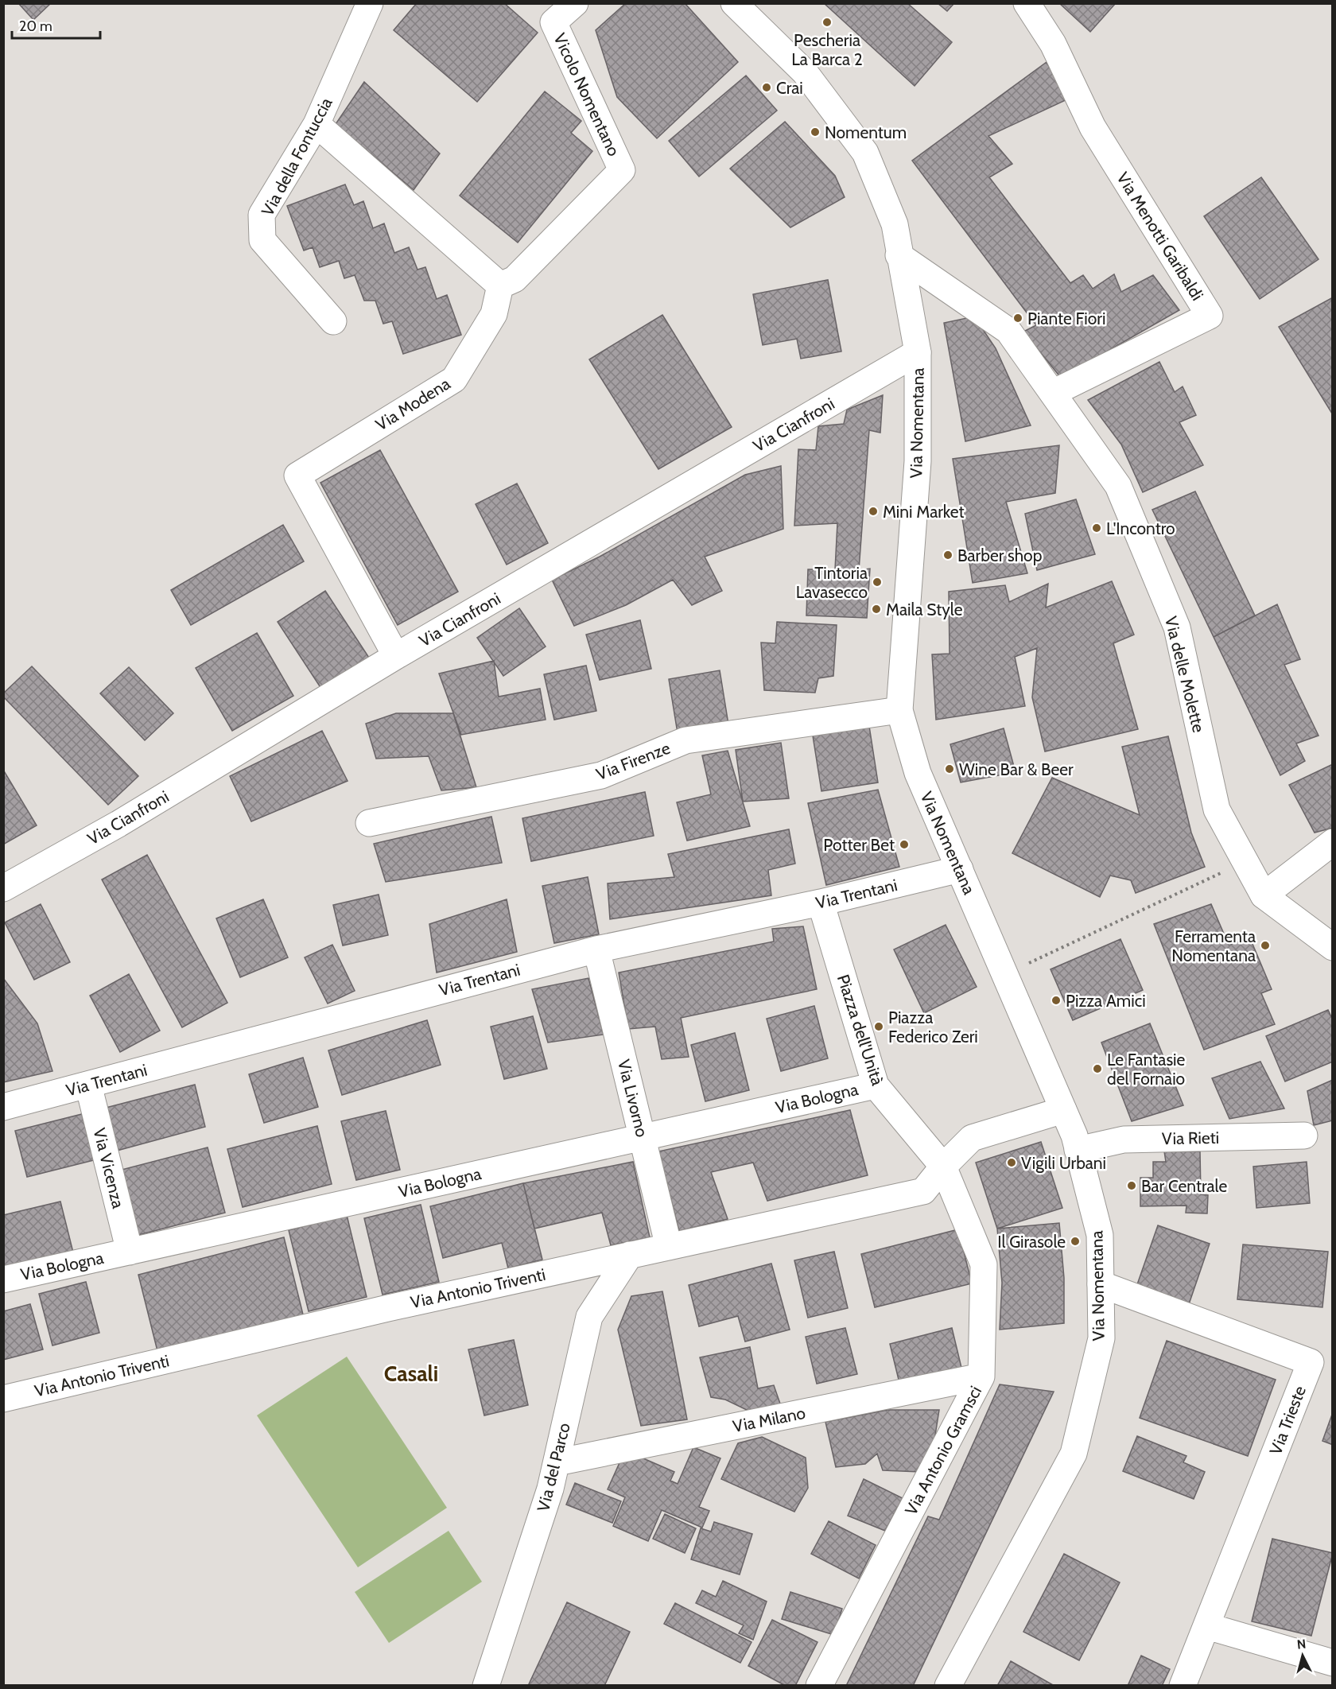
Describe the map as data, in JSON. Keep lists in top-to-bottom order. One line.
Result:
{"streets":{"street":["Vicolo Nomentano","Via della Fontuccia","Via Menotti Garibaldi","Via Modena","Via Nomentana","Via Cianfroni","Via delle Molette","Via Firenze","Via Trentani","Piazza dell'Unità","Via Livorno","Via Bologna","Via Rieti","Via Vicenza","Via Antonio Triventi","Via Milano","Via Trieste","Via Antonio Gramsci","Via del Parco"]},"crossings":[["Vicolo Nomentano","Via Modena"],["Via Menotti Garibaldi","Via delle Molette"],["Via Modena","Via Cianfroni"],["Via Nomentana","Via Cianfroni"],["Via Nomentana","Via delle Molette"],["Via Nomentana","Via Firenze"],["Via Nomentana","Via Trentani"],["Via Nomentana","Via Rieti"],["Via Nomentana","Via Trieste"],["Via Trentani","Piazza dell'Unità"],["Via Trentani","Via Livorno"],["Via Trentani","Via Vicenza"],["Piazza dell'Unità","Via Bologna"],["Piazza dell'Unità","Via Antonio Triventi"],["Piazza dell'Unità","Via Antonio Gramsci"],["Via Livorno","Via Bologna"],["Via Livorno","Via Antonio Triventi"],["Via Bologna","Via Vicenza"],["Via Antonio Triventi","Via Antonio Gramsci"],["Via Antonio Triventi","Via del Parco"],["Via Milano","Via Antonio Gramsci"],["Via Milano","Via del Parco"]],"districts":["Casali"],"places":["Pescheria La Barca 2","Crai","Nomentum","Piante Fiori","Mini Market","L'Incontro","Barber shop","Tintoria Lavasecco","Maila Style","Wine Bar & Beer","Potter Bet","Ferramenta Nomentana","Pizza Amici","Piazza Federico Zeri","Le Fantasie del Fornaio","Vigili Urbani","Bar Centrale","Il Girasole"],"scale_bar":"20 m","north":"top"}
